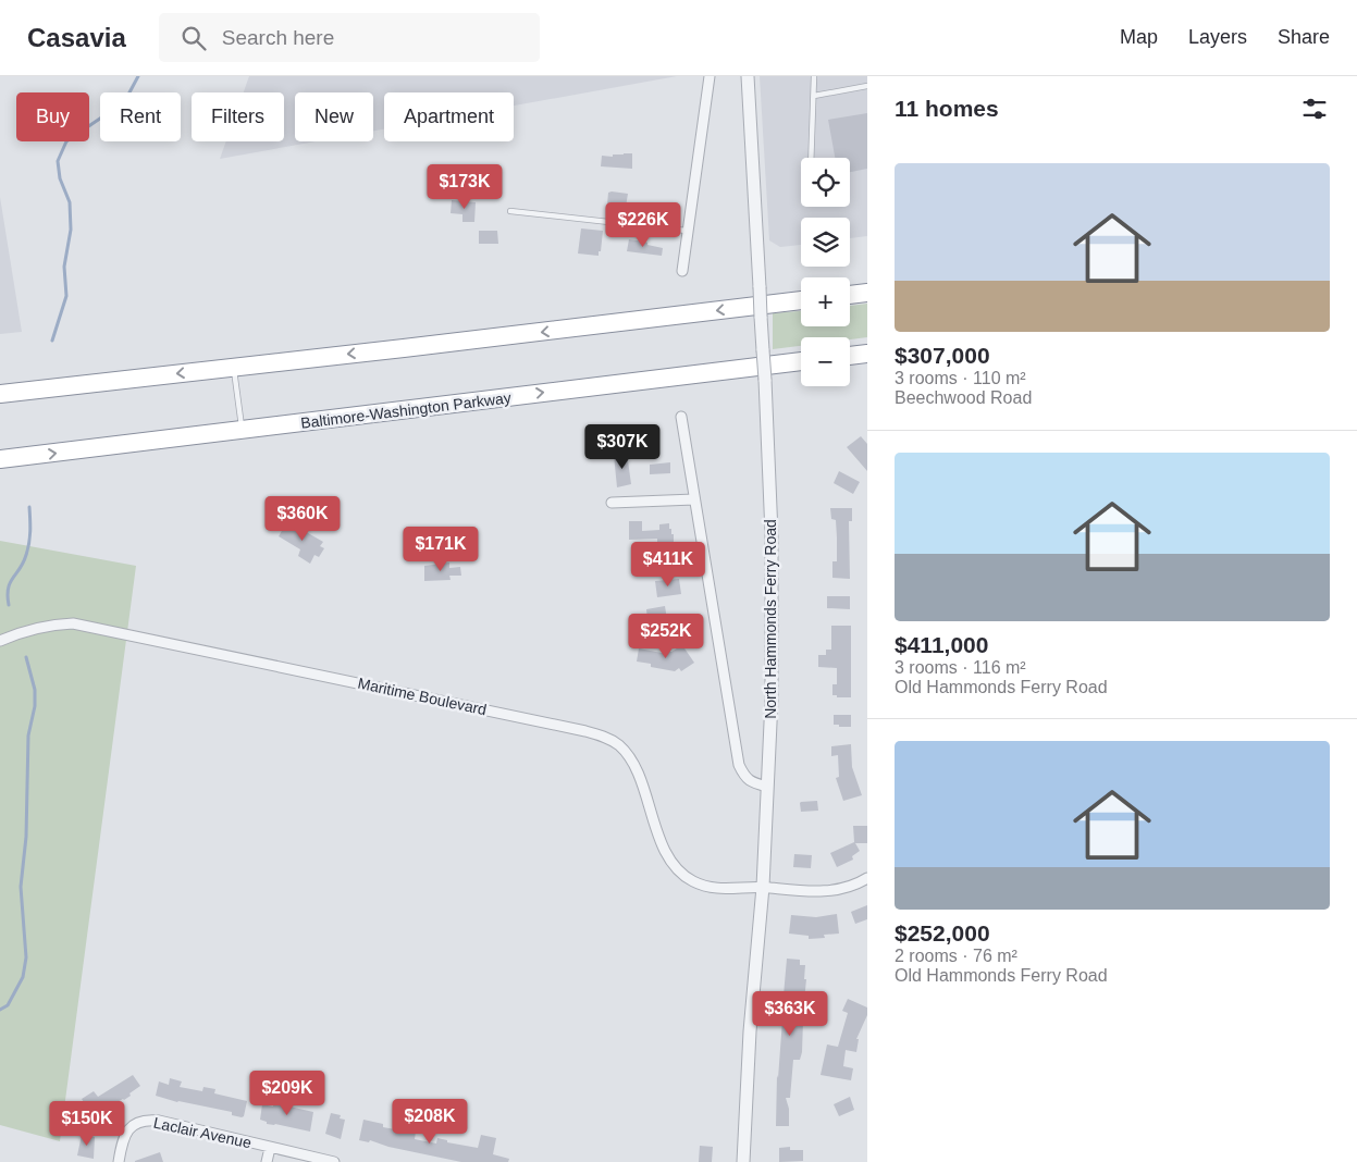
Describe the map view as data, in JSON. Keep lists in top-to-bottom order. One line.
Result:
{"streets":{"highway":["Baltimore-Washington Parkway"],"street":["North Hammonds Ferry Road","Maritime Boulevard","Laclair Avenue"]},"crossings":[["North Hammonds Ferry Road","Maritime Boulevard"]],"page":{"header":"Casavia","search":"Search here","nav":["Map","Layers","Share"],"heading":"11 homes","chip":["Buy","Rent","Filters","New","Apartment"],"list":[{"name":"$307,000","note":"3 rooms · 110 m² · Beechwood Road"},{"name":"$411,000","note":"3 rooms · 116 m² · Old Hammonds Ferry Road"},{"name":"$252,000","note":"2 rooms · 76 m² · Old Hammonds Ferry Road"}],"map_buttons":["+","−"],"price":["$173K","$226K","$307K","$360K","$171K","$411K","$252K","$363K","$209K","$208K","$150K"]}}
